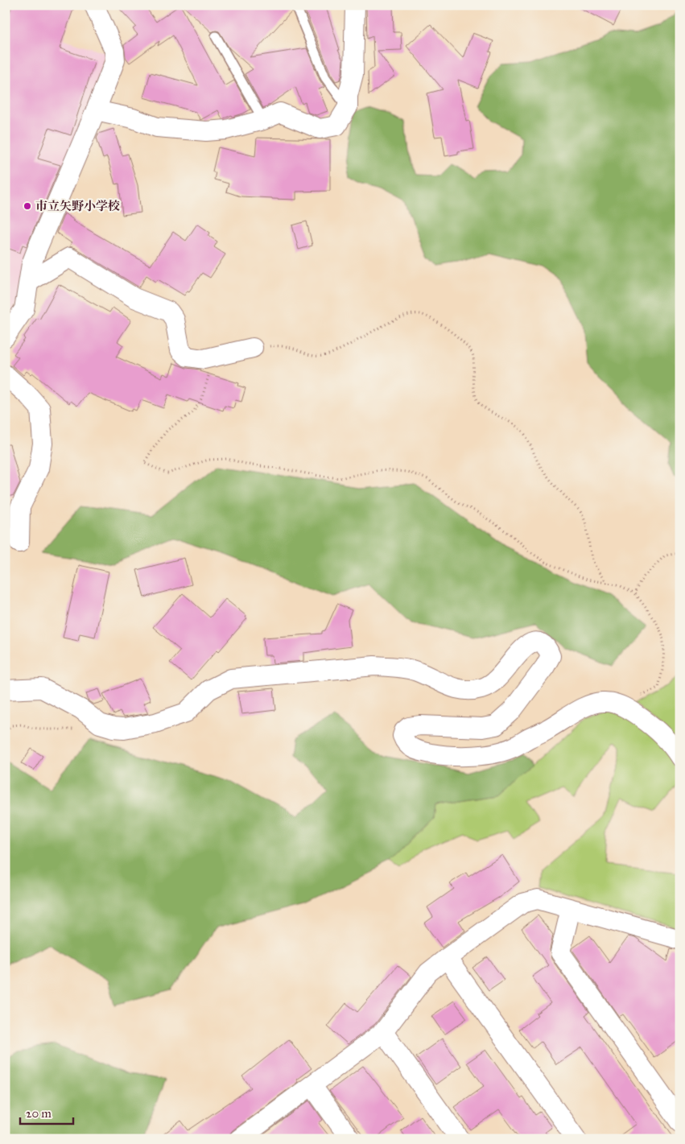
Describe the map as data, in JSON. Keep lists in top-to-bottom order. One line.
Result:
{"places":["市立矢野小学校"],"scale_bar":"20 m"}
